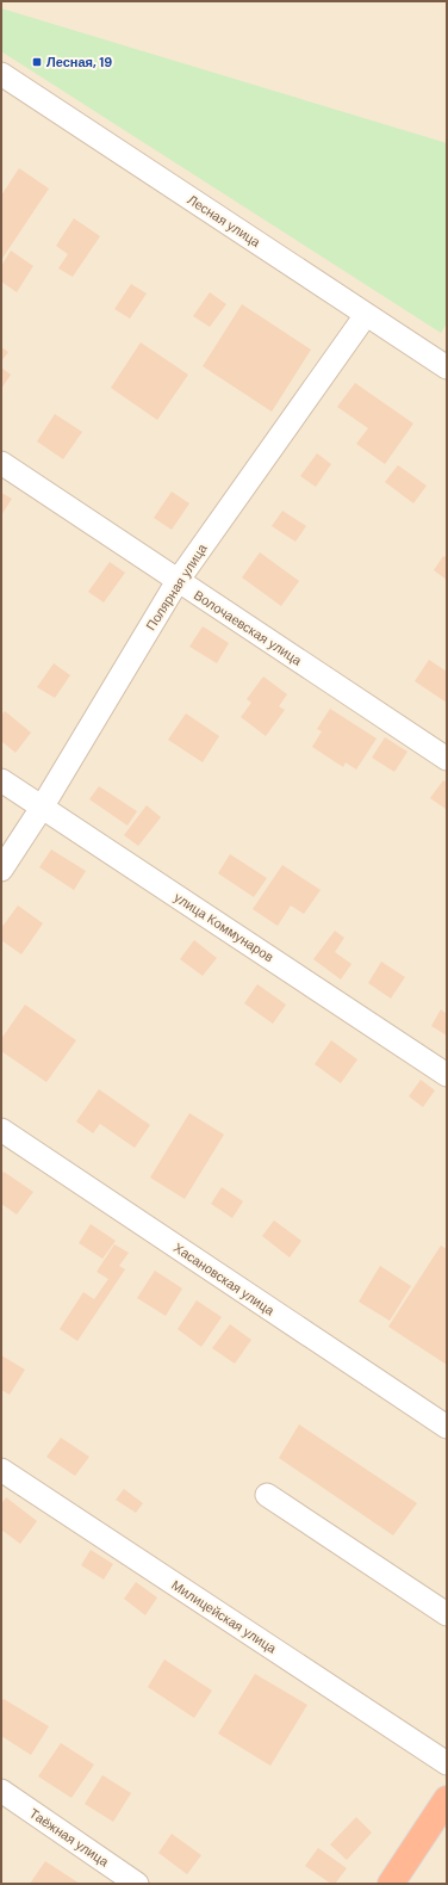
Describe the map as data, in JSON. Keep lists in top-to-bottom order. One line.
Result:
{"streets":{"street":["Лесная улица","Полярная улица","Волочаевская улица","улица Коммунаров","Хасановская улица","Милицейская улица","Таёжная улица"]},"crossings":[["Лесная улица","Полярная улица"],["Полярная улица","Волочаевская улица"],["Полярная улица","улица Коммунаров"]],"places":{"transit":["Лесная, 19"]}}
